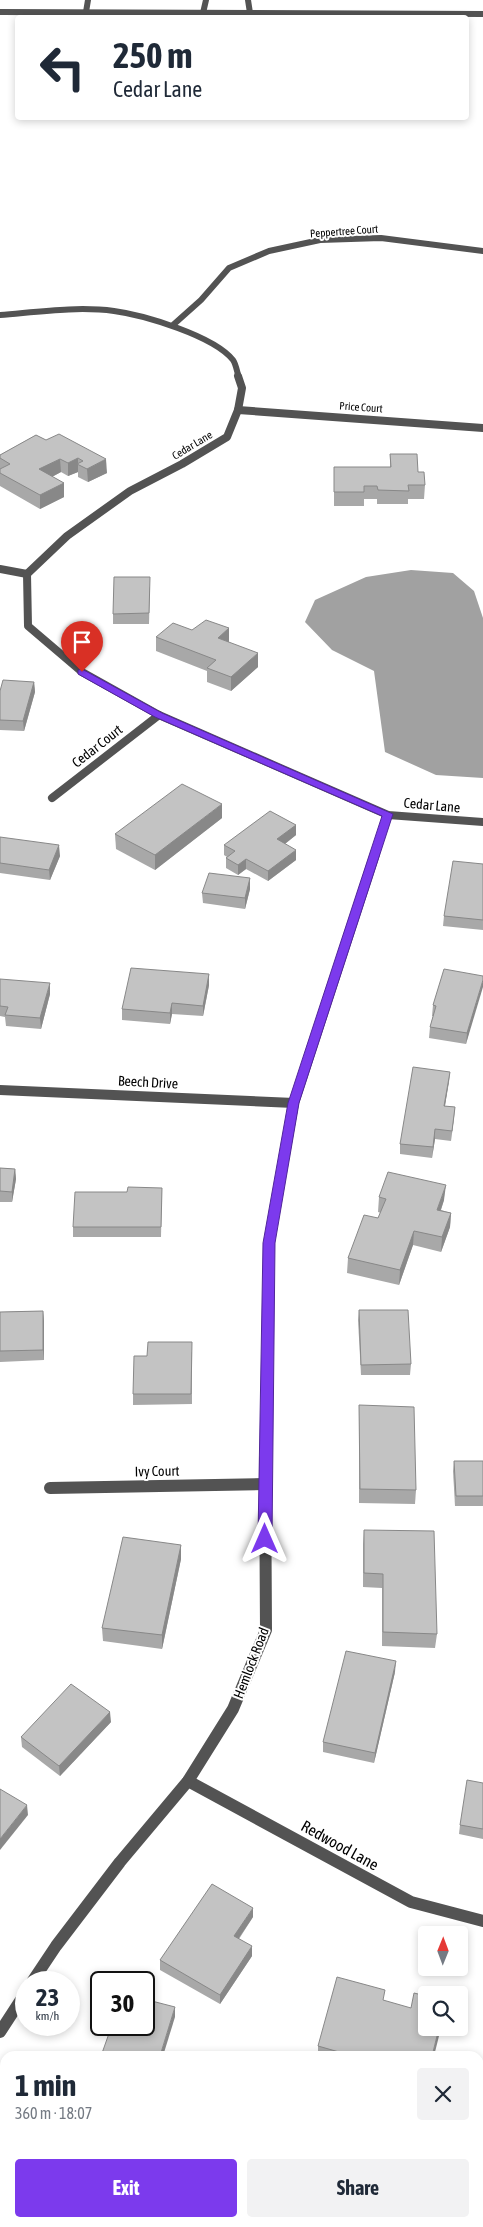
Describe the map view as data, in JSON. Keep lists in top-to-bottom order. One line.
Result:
{"streets":{"street":["Peppertree Court","Price Court","Cedar Lane","Cedar Court","Beech Drive","Ivy Court","Hemlock Road","Redwood Lane"]},"crossings":[["Peppertree Court","Cedar Lane"],["Price Court","Cedar Lane"],["Cedar Lane","Cedar Court"],["Cedar Lane","Hemlock Road"],["Beech Drive","Hemlock Road"],["Ivy Court","Hemlock Road"],["Hemlock Road","Redwood Lane"]],"north":"top","page":{"turn":["250 m","Cedar Lane"],"speed":"23 km/h","limit":"30","heading":["1 min","360 m · 18:07"],"buttons":["Exit","Share"]}}
